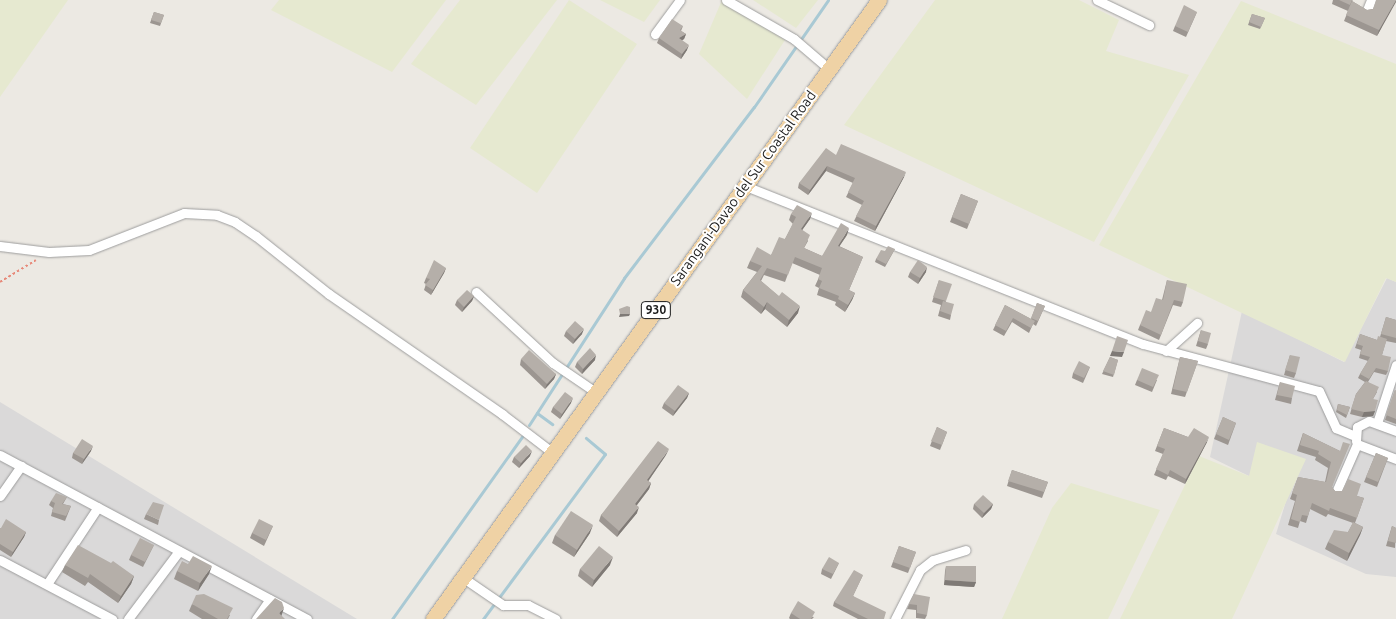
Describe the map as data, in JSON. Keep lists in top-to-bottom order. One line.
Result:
{"streets":{"main road":["Sarangani-Davao del Sur Coastal Road","930"]}}
